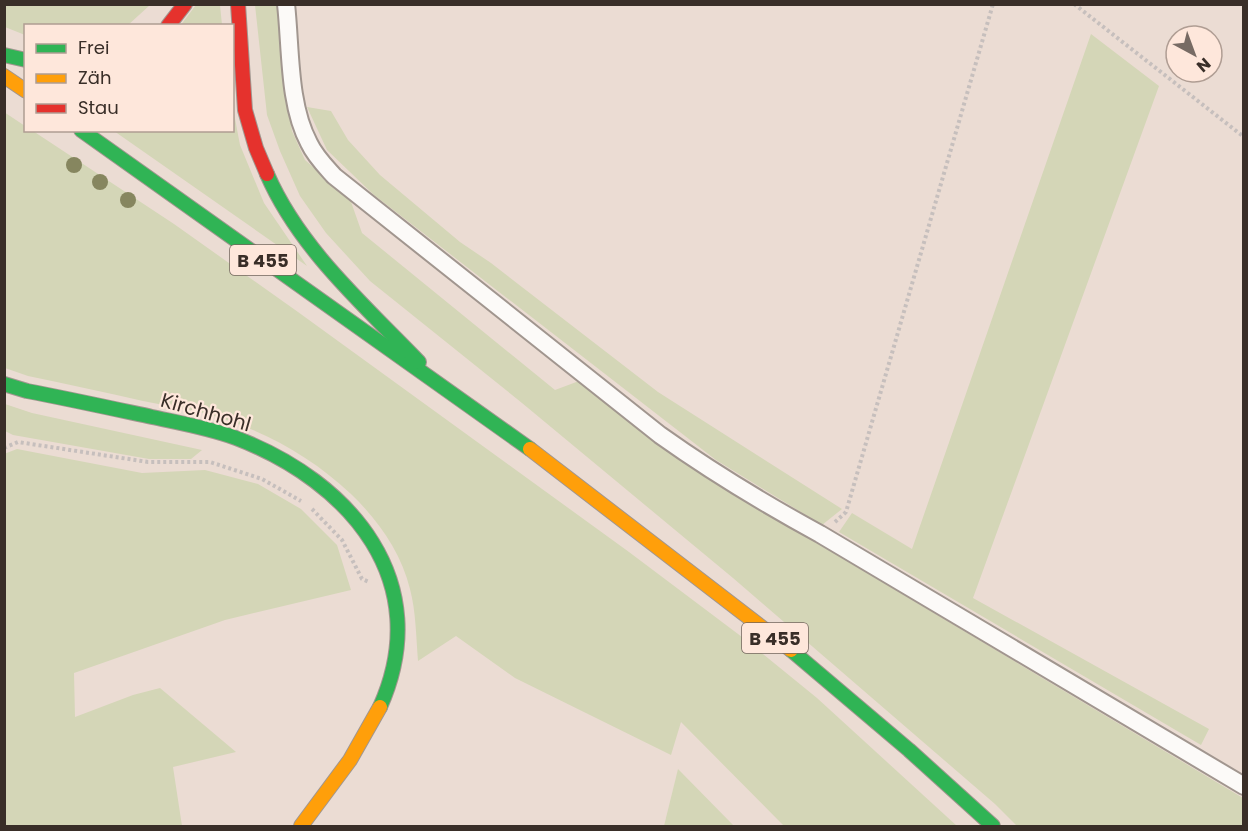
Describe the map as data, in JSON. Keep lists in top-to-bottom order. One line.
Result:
{"streets":{"main road":["B 455","Kirchhohl"]},"legend":["Frei","Zäh","Stau"],"north":"bottom right"}
